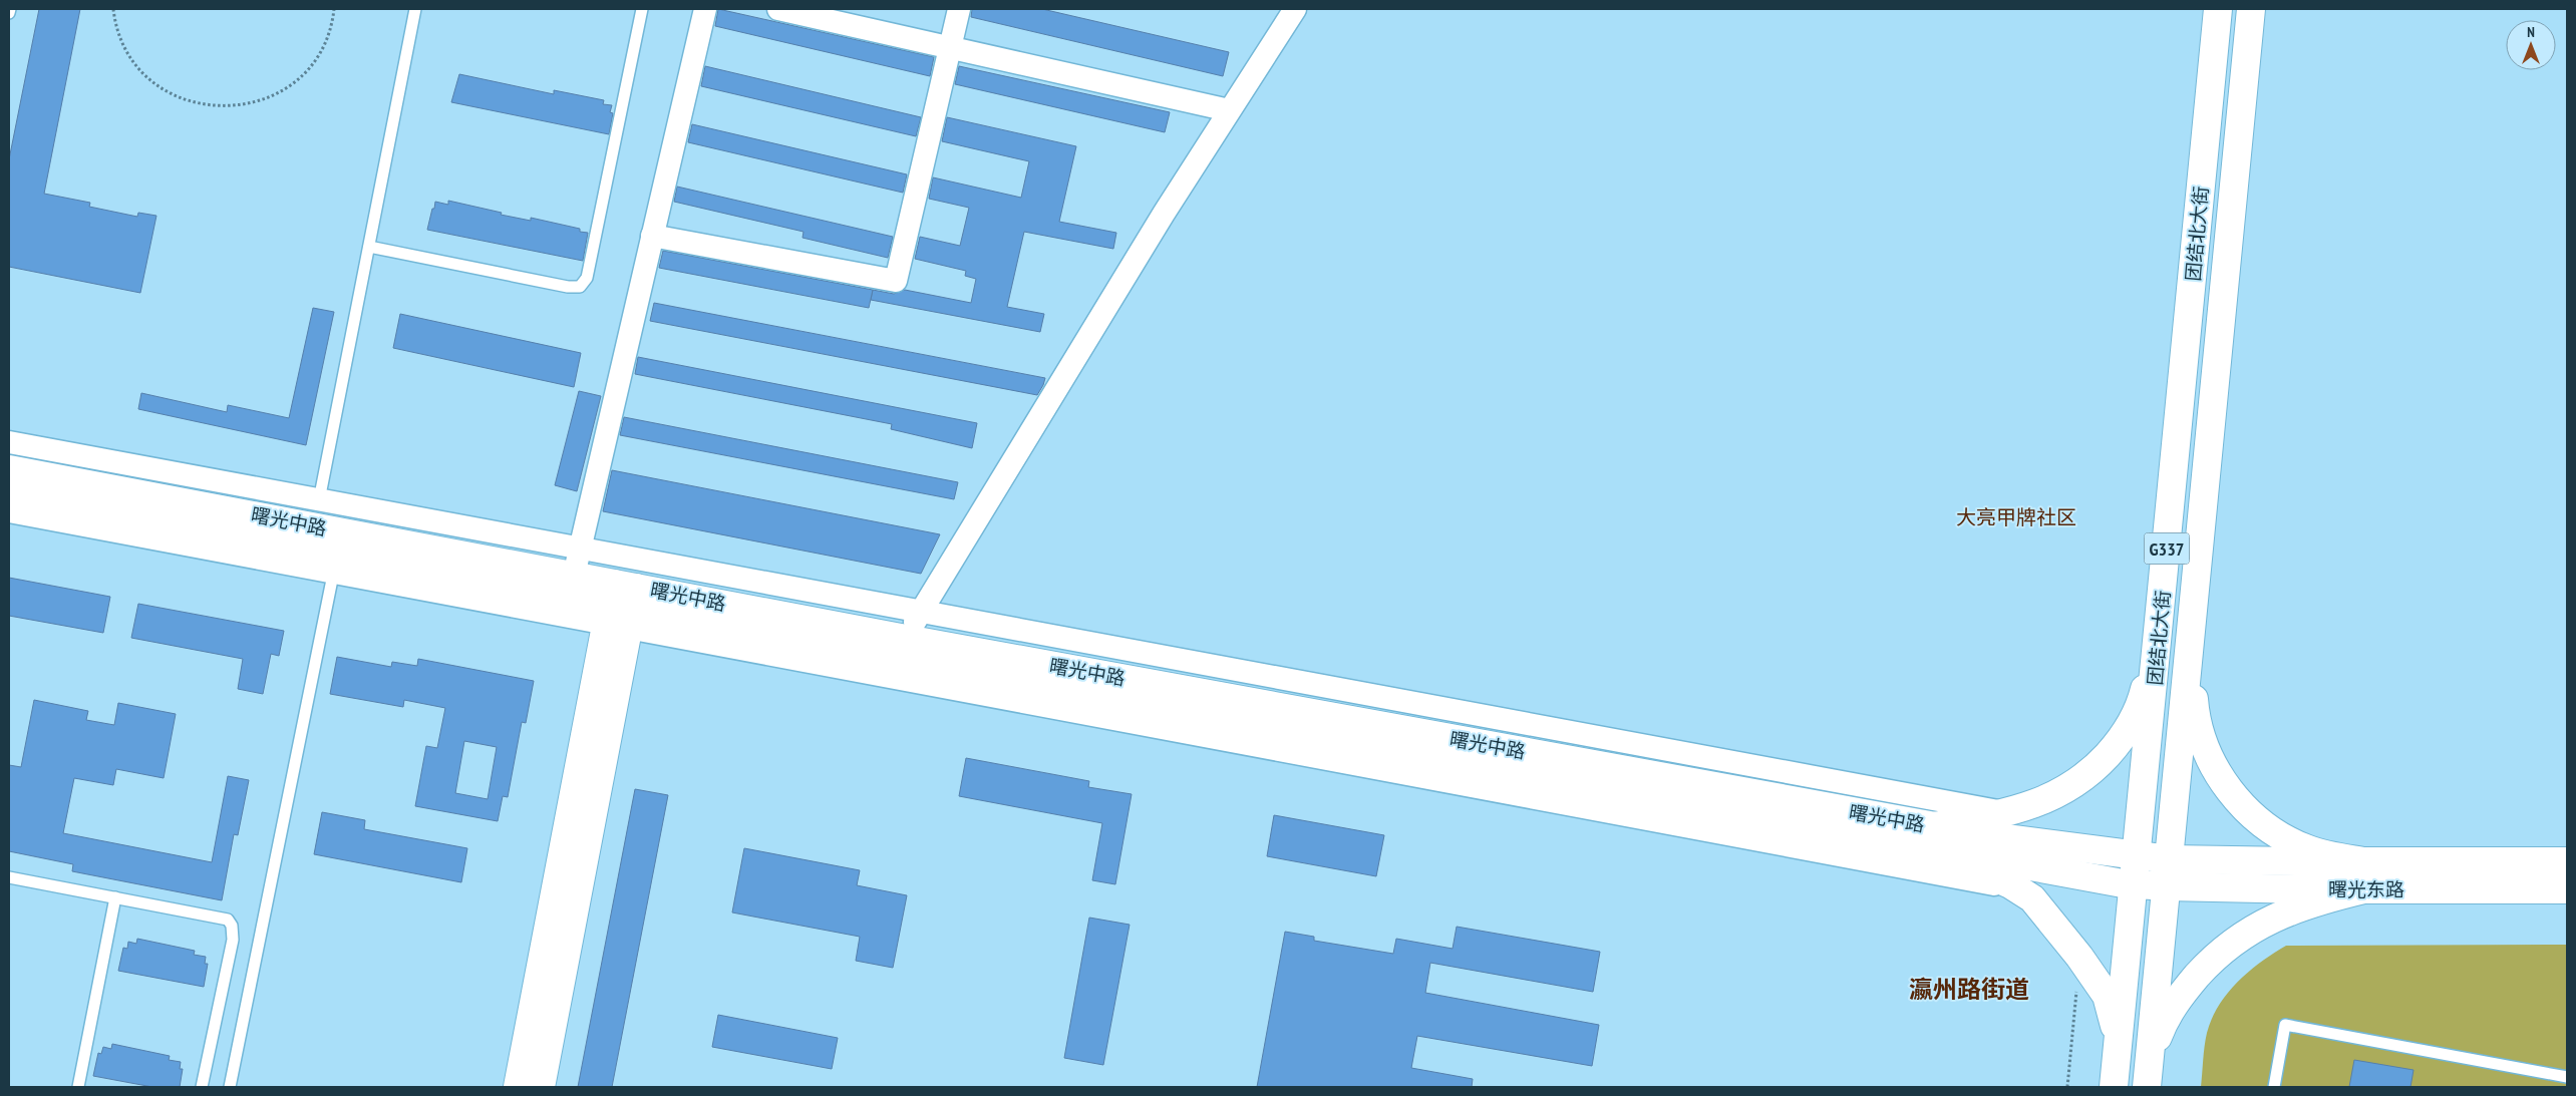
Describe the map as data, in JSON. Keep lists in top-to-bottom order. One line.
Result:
{"streets":{"main road":["团结北大街","曙光中路","G337","曙光东路"]},"crossings":[["团结北大街","曙光中路"],["团结北大街","曙光东路"],["曙光中路","曙光东路"]],"districts":["大亮甲牌社区","瀛州路街道"],"north":"top"}
